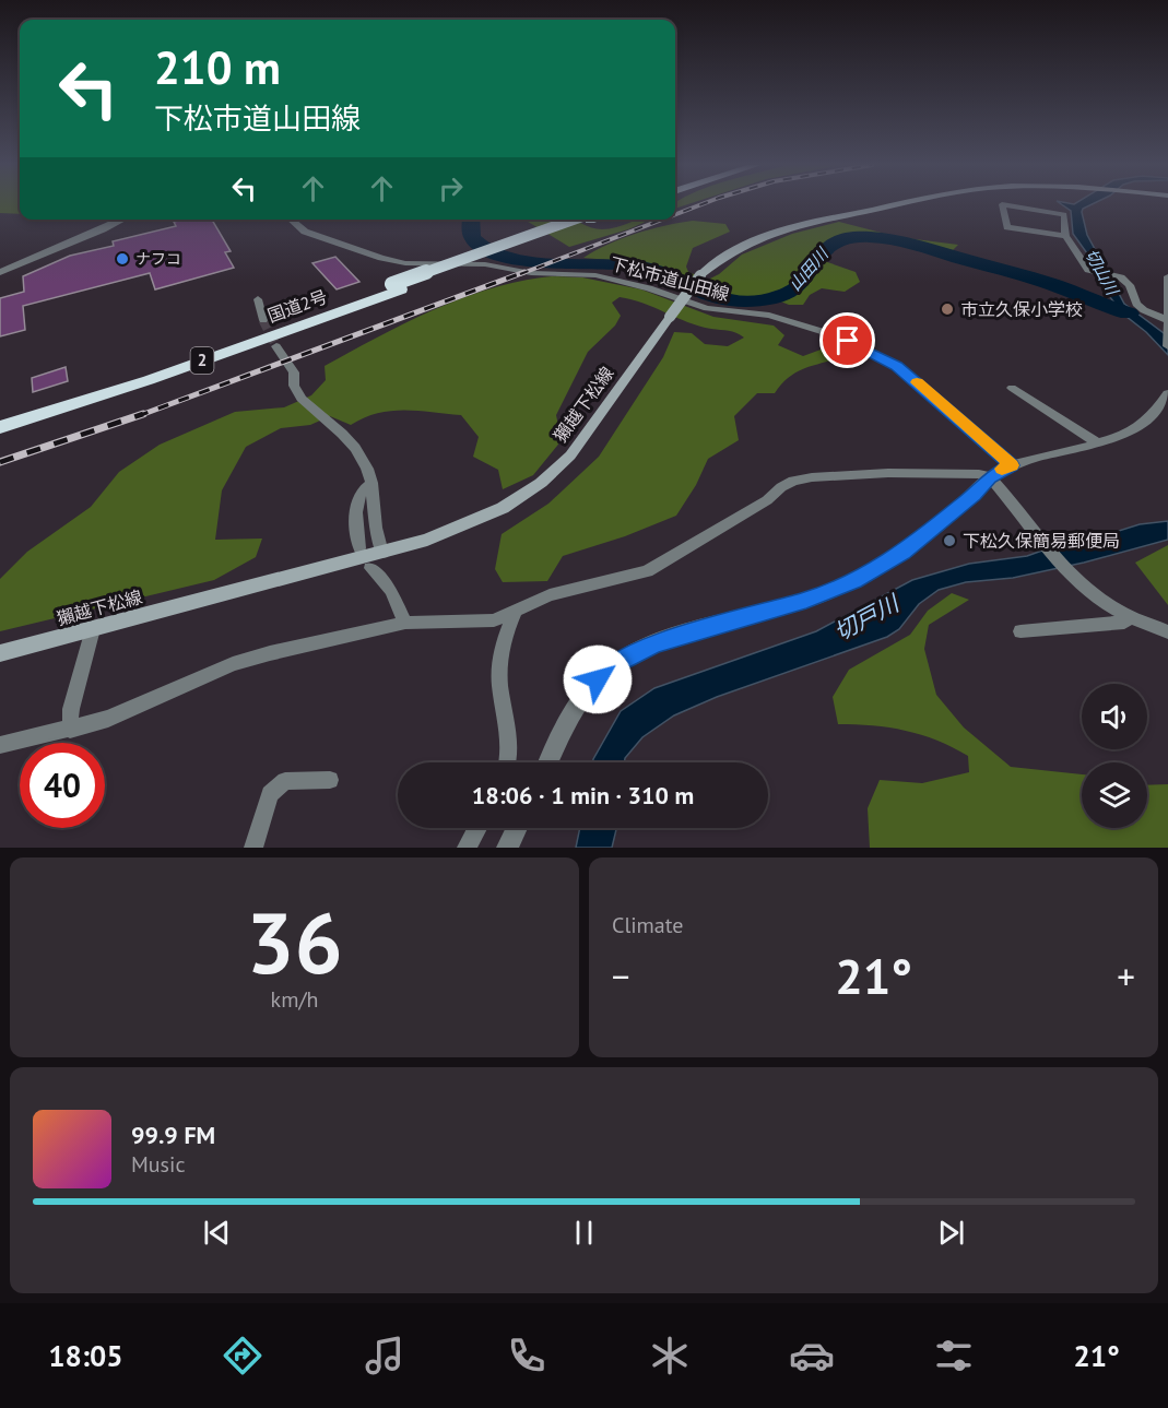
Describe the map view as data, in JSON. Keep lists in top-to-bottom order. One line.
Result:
{"streets":{"highway":["国道2号","2"],"main road":["獺越下松線"],"street":["下松市道山田線"]},"water":["山田川","切山川","切戸川"],"places":["ナフコ","市立久保小学校","下松久保簡易郵便局"],"page":{"turn":["210 m","下松市道山田線"],"limit":"40","trip":"18:06 · 1 min · 310 m","tile":[["36","km/h"],"Climate"],"heat":["−","21°","+"],"song":["99.9 FM","Music"],"tabs":["18:05","21°"]}}
